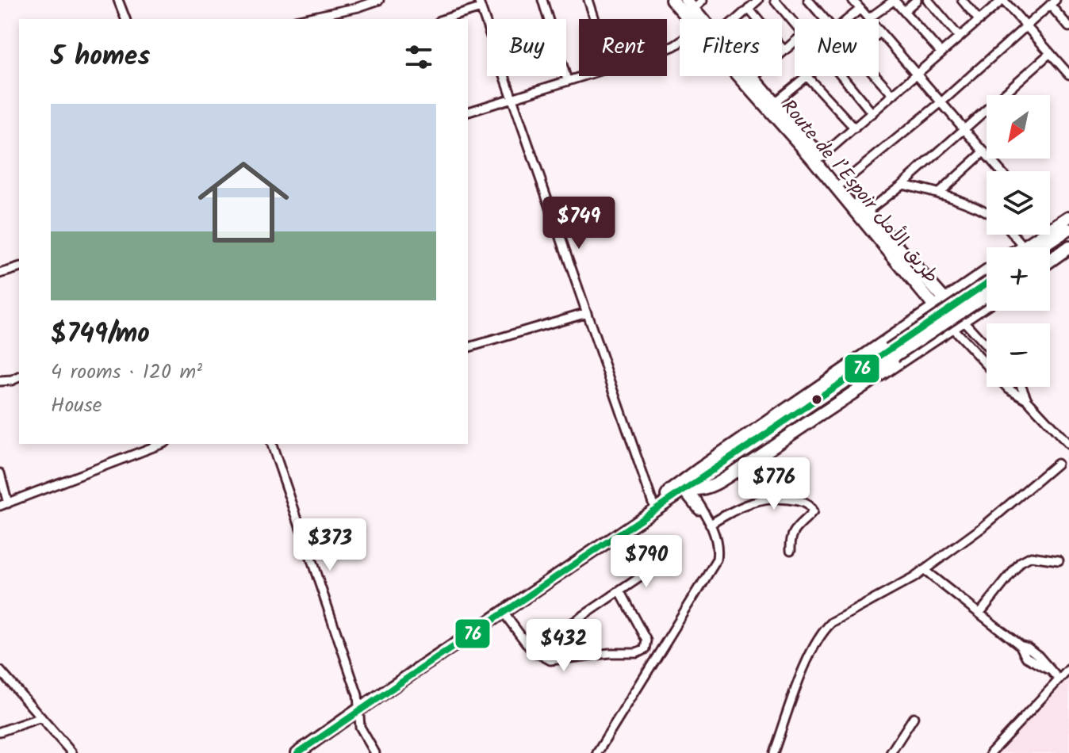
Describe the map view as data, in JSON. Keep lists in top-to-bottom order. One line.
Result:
{"streets":{"highway":["Route de l’Espoir طريق الأمل"]},"lines":["transit line 76"],"north":"bottom left","page":{"chip":["Buy","Rent","Filters","New"],"heading":"5 homes","map_buttons":["+","−"],"list":[{"name":"$749/mo","note":"4 rooms · 120 m² · House"}],"price":["$749","$776","$373","$790","$432"]}}
